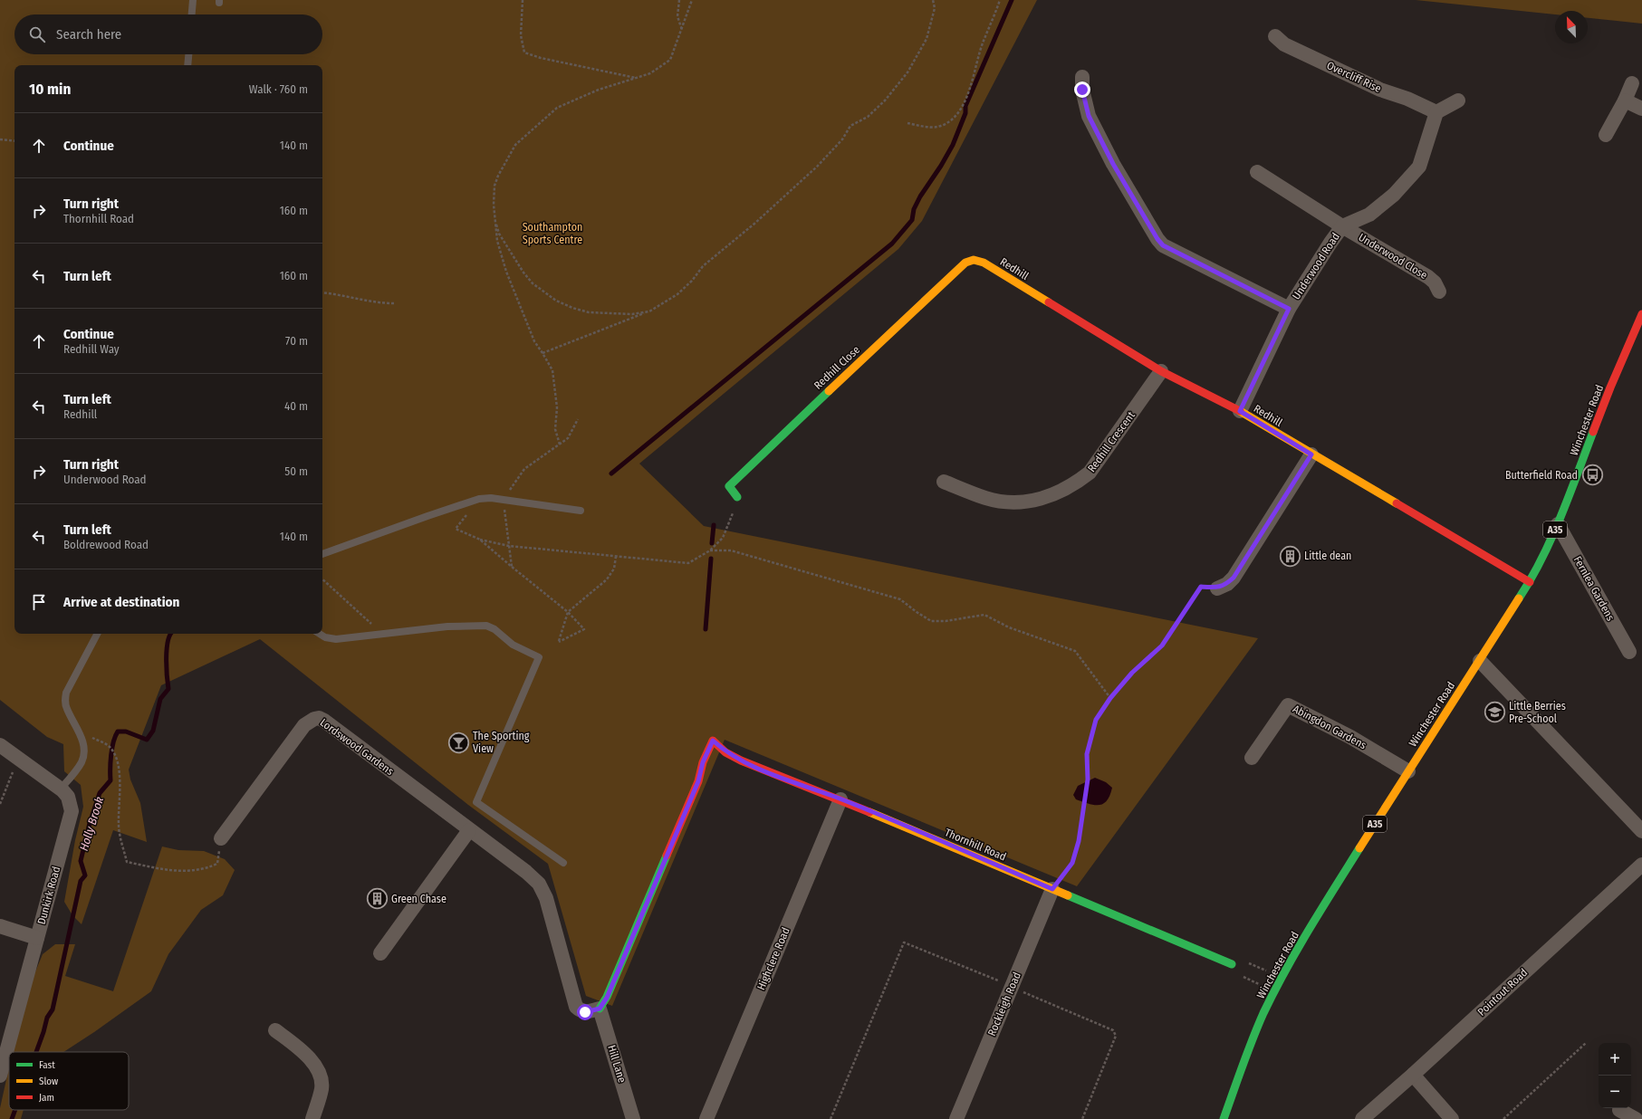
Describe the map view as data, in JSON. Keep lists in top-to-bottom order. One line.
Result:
{"streets":{"street":["Overcliff Rise","Underwood Close","Underwood Road","Redhill","Redhill Close","Winchester Road","Redhill Crescent","A35","Fernlea Gardens","Abingdon Gardens","Lordswood Gardens","Thornhill Road","Dunkirk Road","Highclere Road","Pointout Road","Rockleigh Road","Hill Lane"]},"crossings":[["Overcliff Rise","Underwood Road"],["Underwood Close","Underwood Road"],["Underwood Road","Redhill"],["Redhill","Redhill Close"],["Redhill","Winchester Road"],["Redhill","Redhill Crescent"],["Winchester Road","Fernlea Gardens"],["Winchester Road","Abingdon Gardens"],["Lordswood Gardens","Thornhill Road"],["Lordswood Gardens","Hill Lane"],["Thornhill Road","Highclere Road"],["Thornhill Road","Rockleigh Road"],["Thornhill Road","Hill Lane"]],"water":["Holly Brook"],"parks":["Southampton Sports Centre"],"places":{"bus stop":["Butterfield Road"],"building":["Little dean","Green Chase"],"school or university":["Little Berries Pre-School"],"bar":["The Sporting View"]},"legend":["Fast","Slow","Jam"],"north":"top left","page":{"search":"Search here","heading":["10 min","Walk · 760 m"],"list":[["Continue","140 m"],["Turn right","Thornhill Road","160 m"],["Turn left","160 m"],["Continue","Redhill Way","70 m"],["Turn left","Redhill","40 m"],["Turn right","Underwood Road","50 m"],["Turn left","Boldrewood Road","140 m"],"Arrive at destination"],"map_buttons":["+","−"]}}
